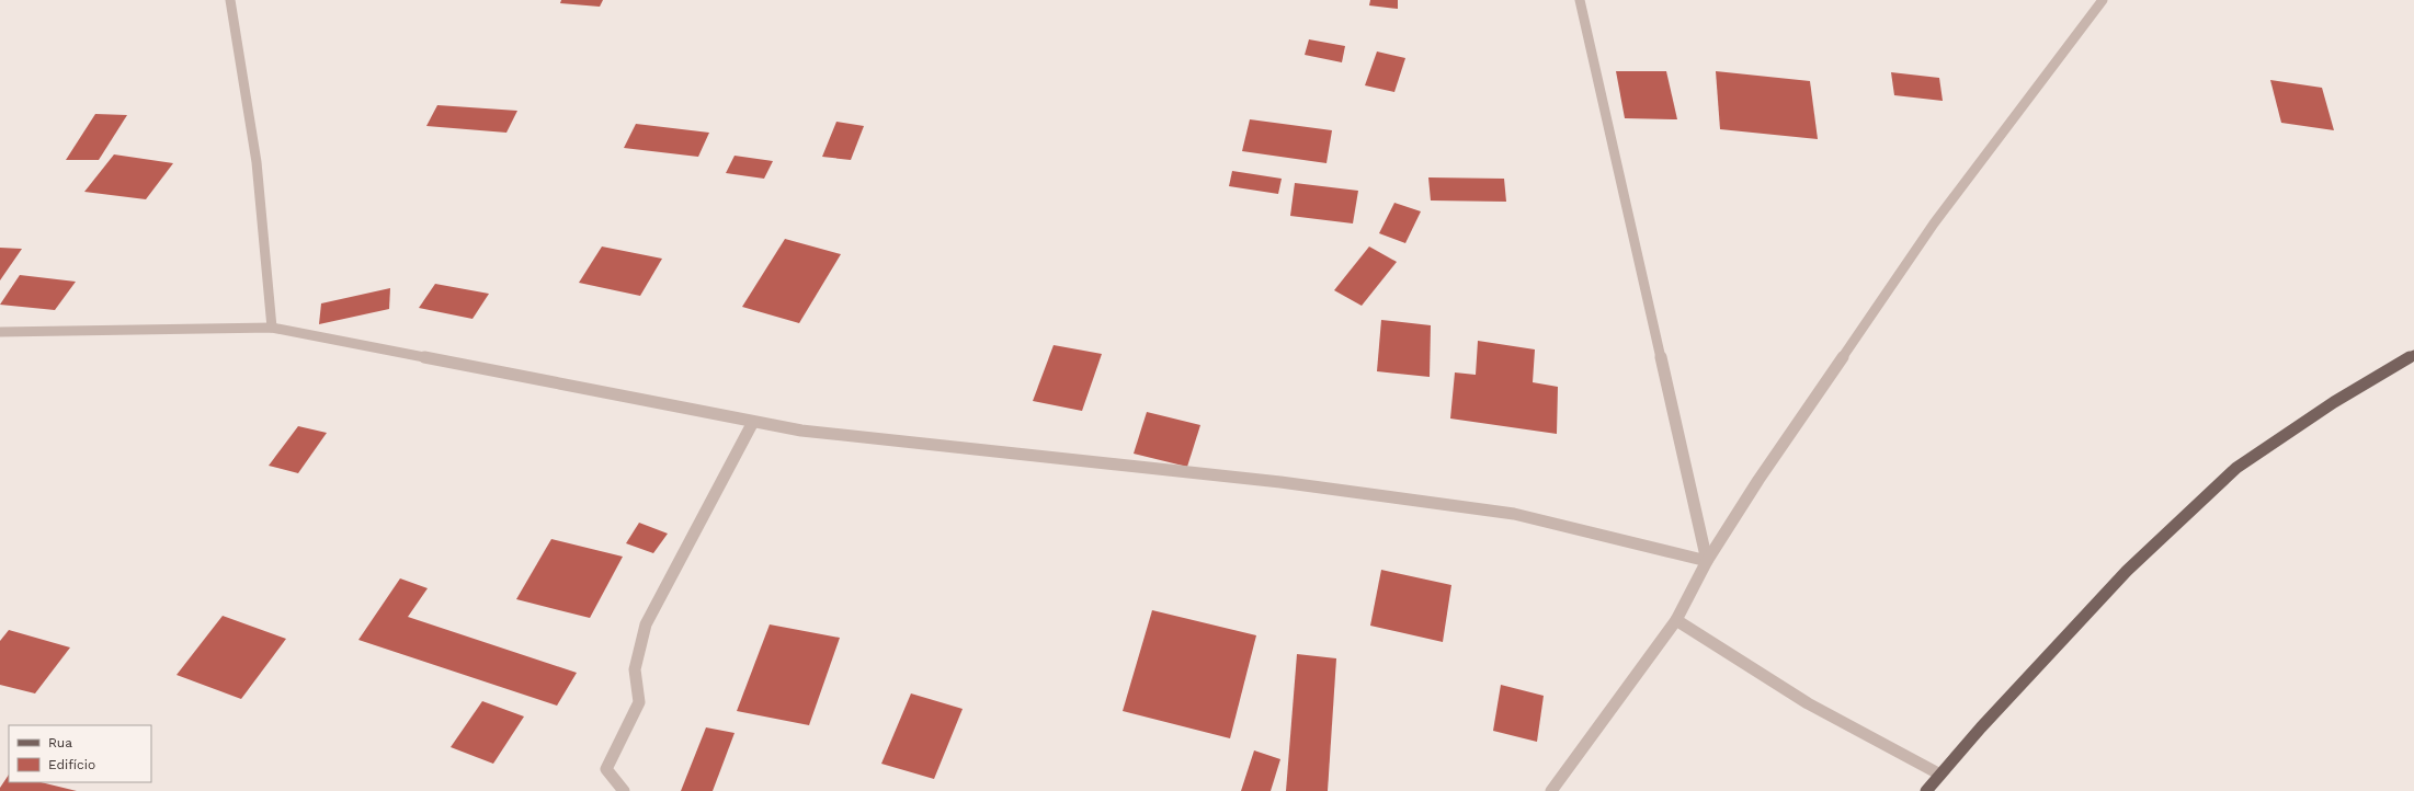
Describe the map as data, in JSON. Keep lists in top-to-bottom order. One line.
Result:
{"legend":["Rua","Edifício"]}
